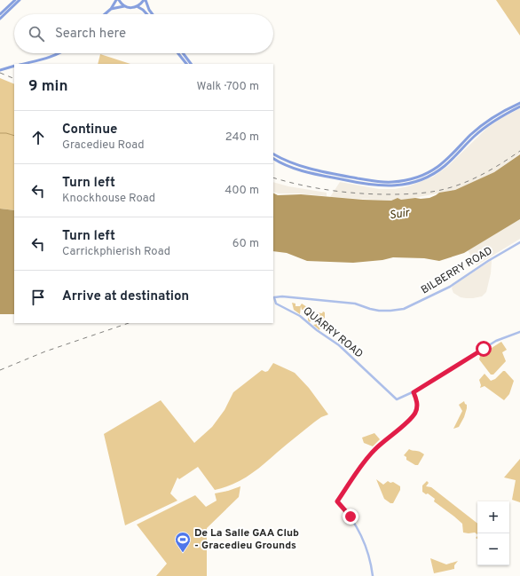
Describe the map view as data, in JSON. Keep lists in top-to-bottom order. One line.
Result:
{"streets":{"street":["BILBERRY ROAD","QUARRY ROAD"]},"crossings":[["BILBERRY ROAD","QUARRY ROAD"]],"water":["Suir"],"places":{"sports":["De La Salle GAA Club - Gracedieu Grounds"]},"page":{"search":"Search here","heading":["9 min","Walk · 700 m"],"list":[["Continue","Gracedieu Road","240 m"],["Turn left","Knockhouse Road","400 m"],["Turn left","Carrickphierish Road","60 m"],"Arrive at destination"],"map_buttons":["+","−"]}}
